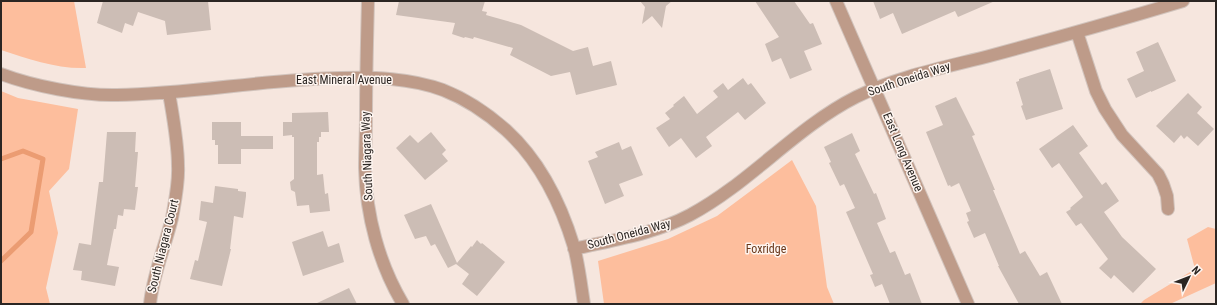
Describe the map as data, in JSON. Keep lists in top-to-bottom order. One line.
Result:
{"streets":{"street":["South Oneida Way","East Mineral Avenue","East Long Avenue","South Niagara Way","South Niagara Court"]},"crossings":[["South Oneida Way","East Mineral Avenue"],["South Oneida Way","East Long Avenue"],["East Mineral Avenue","South Niagara Way"],["East Mineral Avenue","South Niagara Court"]],"parks":["Foxridge"],"north":"top right"}
